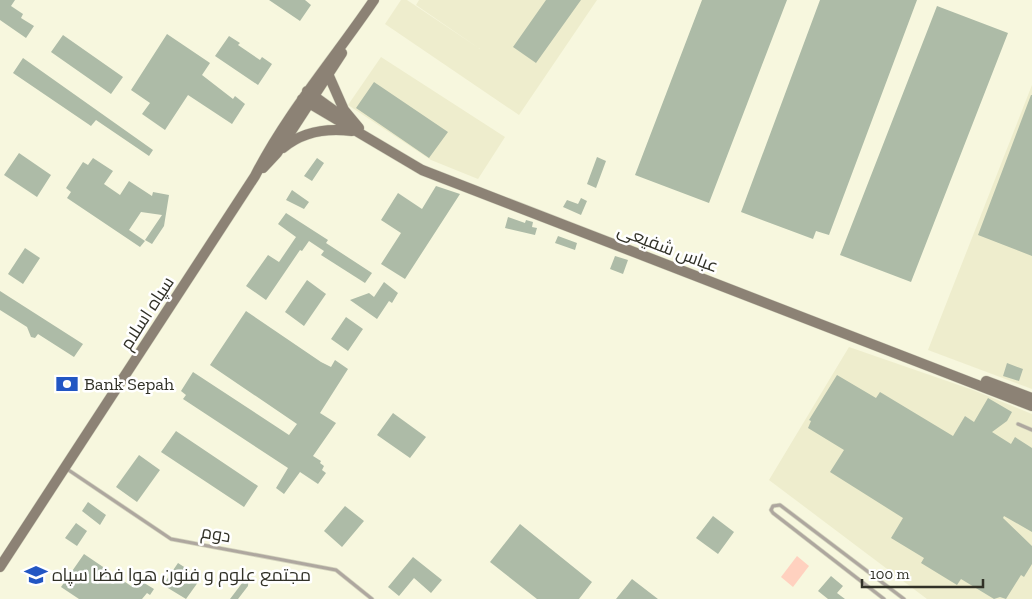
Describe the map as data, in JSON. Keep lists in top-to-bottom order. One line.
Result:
{"streets":{"main road":["عباس شفیعی","سپاه اسلام"],"lane":["دوم"]},"crossings":[["عباس شفیعی","سپاه اسلام"],["سپاه اسلام","دوم"]],"places":{"bank":["Bank Sepah"],"school or university":["مجتمع علوم و فنون هوا فضا سپاه"]},"scale_bar":"100 m"}
